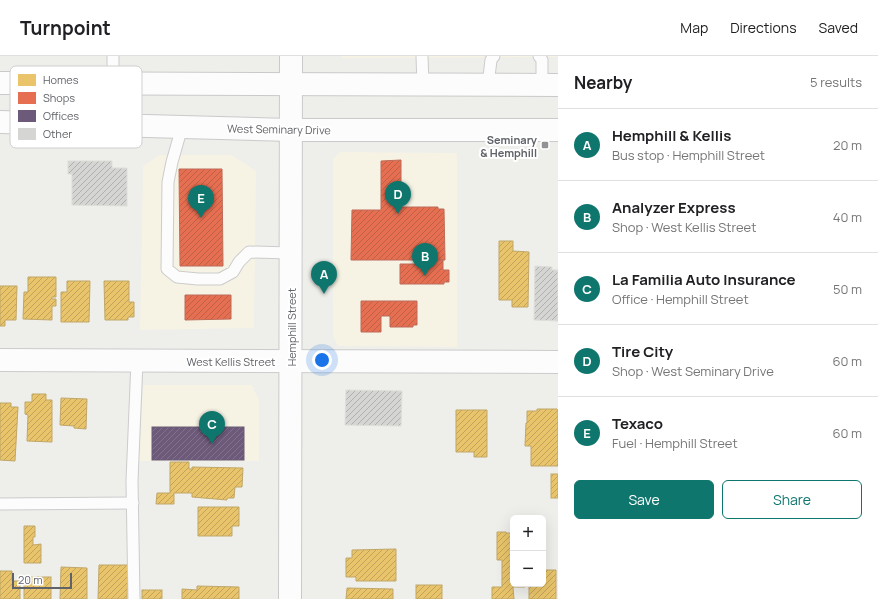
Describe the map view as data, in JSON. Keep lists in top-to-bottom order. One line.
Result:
{"streets":{"main road":["West Seminary Drive","Hemphill Street","West Kellis Street"]},"crossings":[["West Seminary Drive","Hemphill Street"],["Hemphill Street","West Kellis Street"]],"places":{"transit":["Seminary & Hemphill"]},"legend":["Homes","Shops","Offices","Other"],"scale_bar":"20 m","page":{"header":"Turnpoint","nav":["Map","Directions","Saved"],"heading":["Nearby","5 results"],"list":[{"mark":"A","name":"Hemphill & Kellis","note":"Bus stop · Hemphill Street","value":"20 m"},{"mark":"B","name":"Analyzer Express","note":"Shop · West Kellis Street","value":"40 m"},{"mark":"C","name":"La Familia Auto Insurance","note":"Office · Hemphill Street","value":"50 m"},{"mark":"D","name":"Tire City","note":"Shop · West Seminary Drive","value":"60 m"},{"mark":"E","name":"Texaco","note":"Fuel · Hemphill Street","value":"60 m"}],"pins":["D","E","B","A","C"],"buttons":["Save","Share"],"map_buttons":["+","−"],"scale":"20 m"}}
